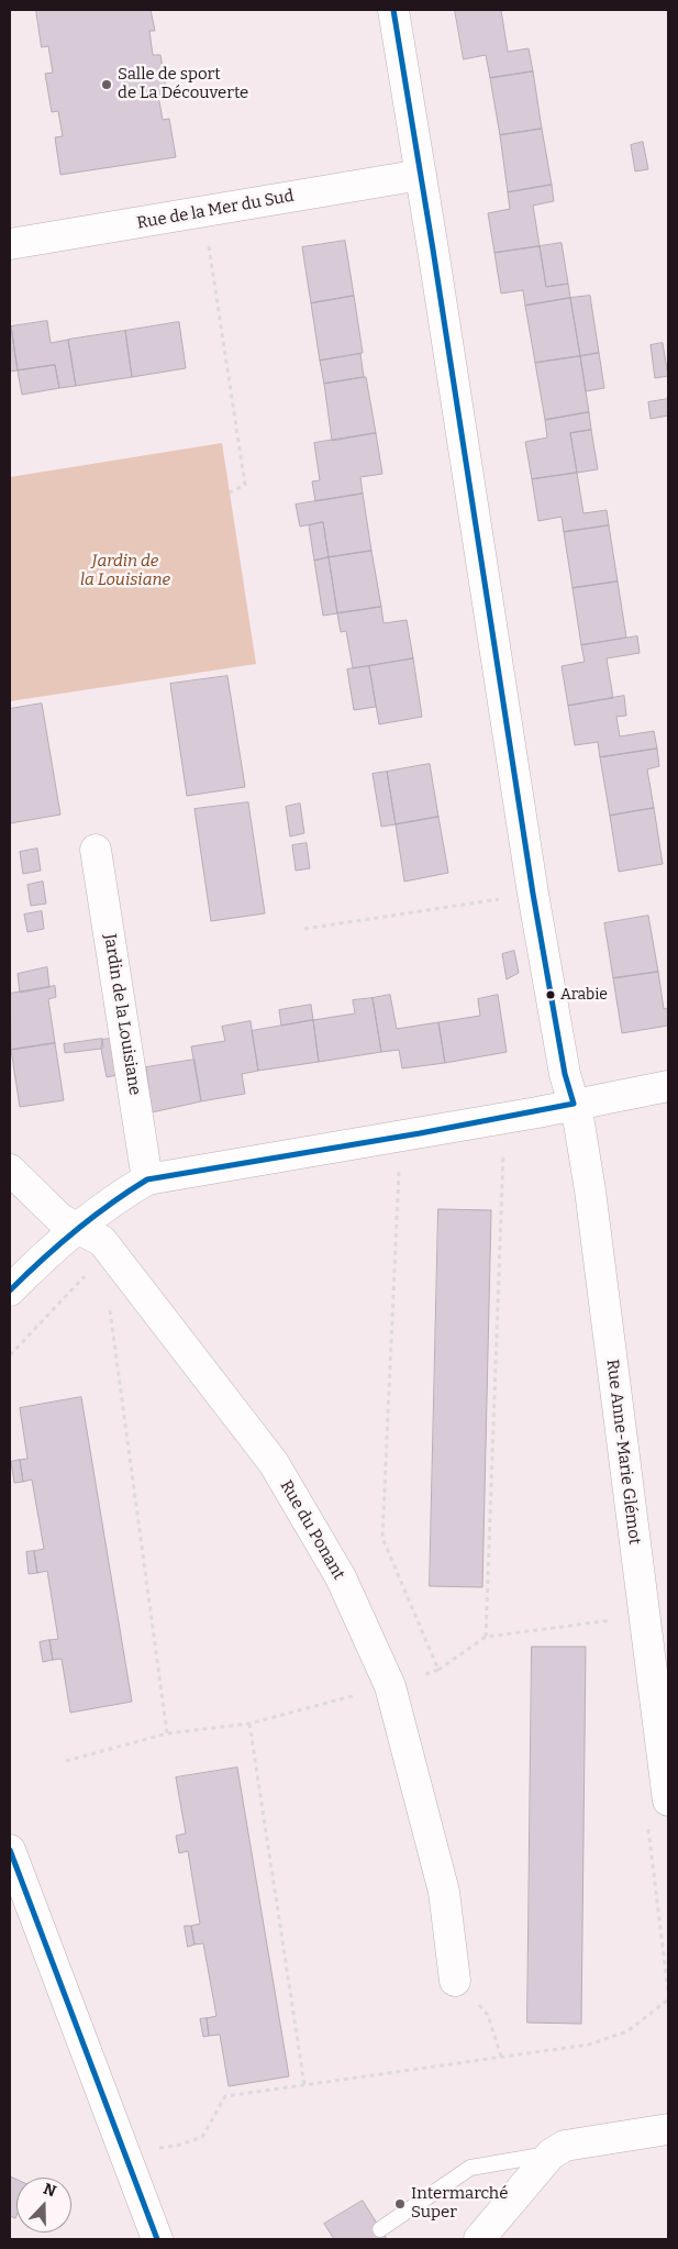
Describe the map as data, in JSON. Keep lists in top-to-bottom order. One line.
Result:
{"streets":{"street":["Rue de la Mer du Sud","Jardin de la Louisiane","Rue Anne-Marie Glémot","Rue du Ponant"]},"crossings":[["Rue de la Mer du Sud","Rue Anne-Marie Glémot"]],"parks":["Jardin de la Louisiane"],"places":["Salle de sport de La Découverte","Arabie","Intermarché Super"],"north":"top"}
